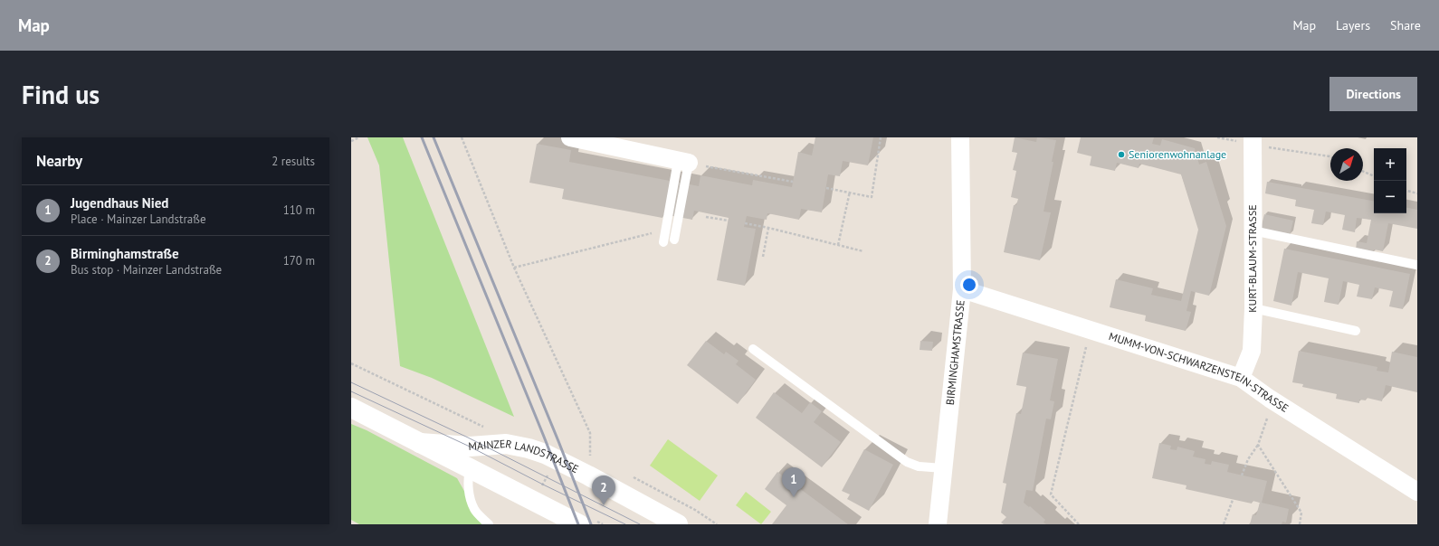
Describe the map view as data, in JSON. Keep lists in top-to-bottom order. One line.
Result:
{"streets":{"main road":["MAINZER LANDSTRASSE"],"street":["KURT-BLAUM-STRASSE","BIRMINGHAMSTRASSE","MUMM-VON-SCHWARZENSTEIN-STRASSE"]},"crossings":[["KURT-BLAUM-STRASSE","MUMM-VON-SCHWARZENSTEIN-STRASSE"],["BIRMINGHAMSTRASSE","MUMM-VON-SCHWARZENSTEIN-STRASSE"]],"places":["Seniorenwohnanlage"],"north":"top right","page":{"header":"Map","nav":["Map","Layers","Share"],"buttons":"Directions","title":"Find us","heading":["Nearby","2 results"],"map_buttons":["+","−"],"list":[{"mark":"1","name":"Jugendhaus Nied","note":"Place · Mainzer Landstraße","value":"110 m"},{"mark":"2","name":"Birminghamstraße","note":"Bus stop · Mainzer Landstraße","value":"170 m"}],"pins":["1","2"]}}
